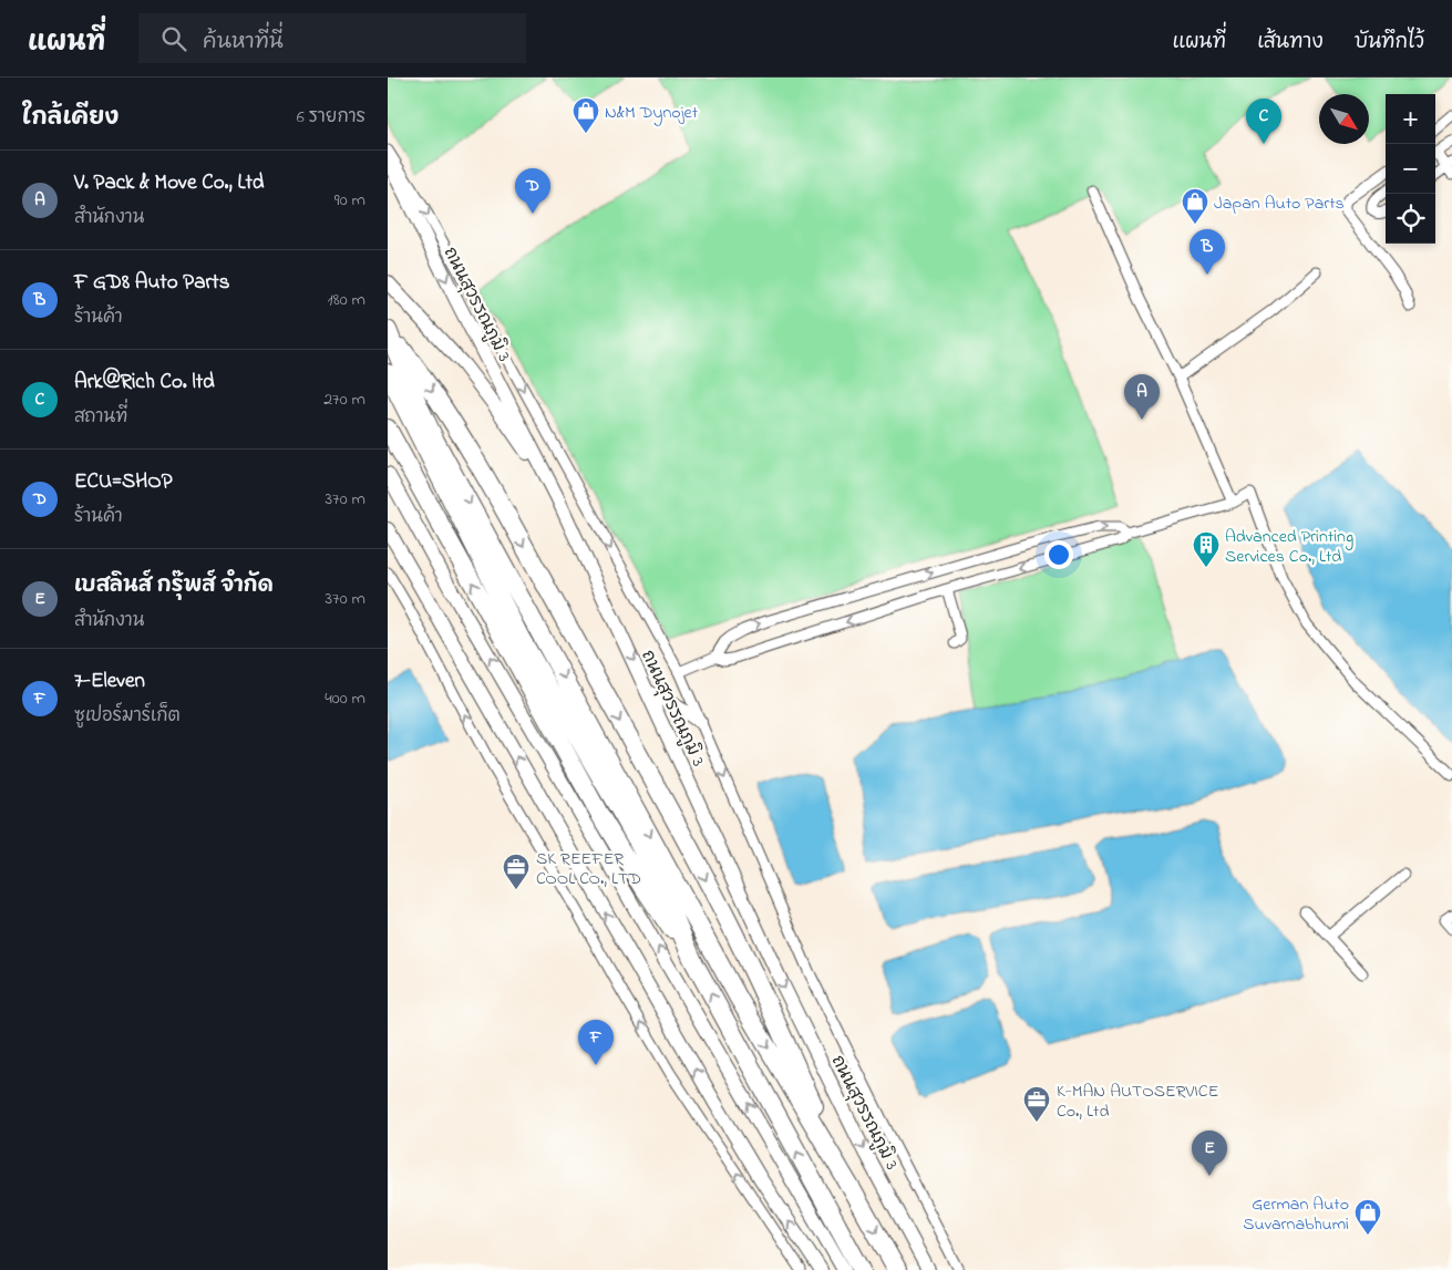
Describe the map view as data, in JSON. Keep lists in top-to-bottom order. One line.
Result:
{"streets":{"main road":["ถนนสุวรรณภูมิ 3"]},"places":{"shop":["N&M Dynojet","Japan Auto Parts","German Auto Suvarnabhumi"],"building":["Advanced Printing Services Co., Ltd"],"office":["SK REEFER COOL CO., LTD","K-MAN AUTOSERVICE Co., Ltd"]},"north":"bottom right","page":{"header":"แผนที่","search":"ค้นหาที่นี่","nav":["แผนที่","เส้นทาง","บันทึกไว้"],"heading":["ใกล้เคียง","6 รายการ"],"map_buttons":["+","−"],"pins":["C","D","B","A","F","E"],"list":[{"mark":"A","name":"V. Pack & Move Co., Ltd","note":"สำนักงาน","value":"90 m"},{"mark":"B","name":"F GD8 Auto Parts","note":"ร้านค้า","value":"180 m"},{"mark":"C","name":"Ark@Rich Co. ltd","note":"สถานที่","value":"270 m"},{"mark":"D","name":"ECU=SHOP","note":"ร้านค้า","value":"370 m"},{"mark":"E","name":"เบสลินส์ กรุ๊พส์ จำกัด","note":"สำนักงาน","value":"370 m"},{"mark":"F","name":"7-Eleven","note":"ซูเปอร์มาร์เก็ต","value":"400 m"}]}}
